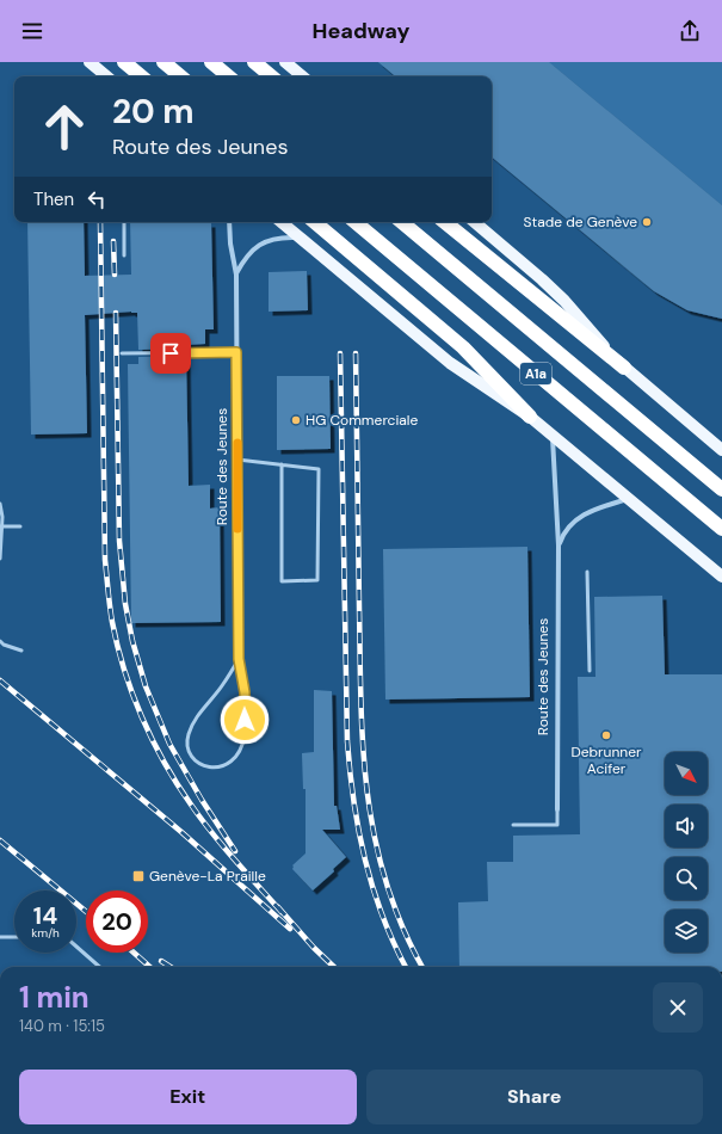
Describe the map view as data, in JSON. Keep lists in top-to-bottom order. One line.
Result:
{"streets":{"highway":["A1a"],"street":["Route des Jeunes"]},"places":{"other":["Stade de Genève","HG Commerciale","Debrunner Acifer"],"transit":["Genève-La Praille"]},"north":"bottom right","page":{"header":"Headway","turn":["20 m","Route des Jeunes"],"then":"Then","speed":"14 km/h","limit":"20","heading":["1 min","140 m · 15:15"],"buttons":["Exit","Share"]}}
